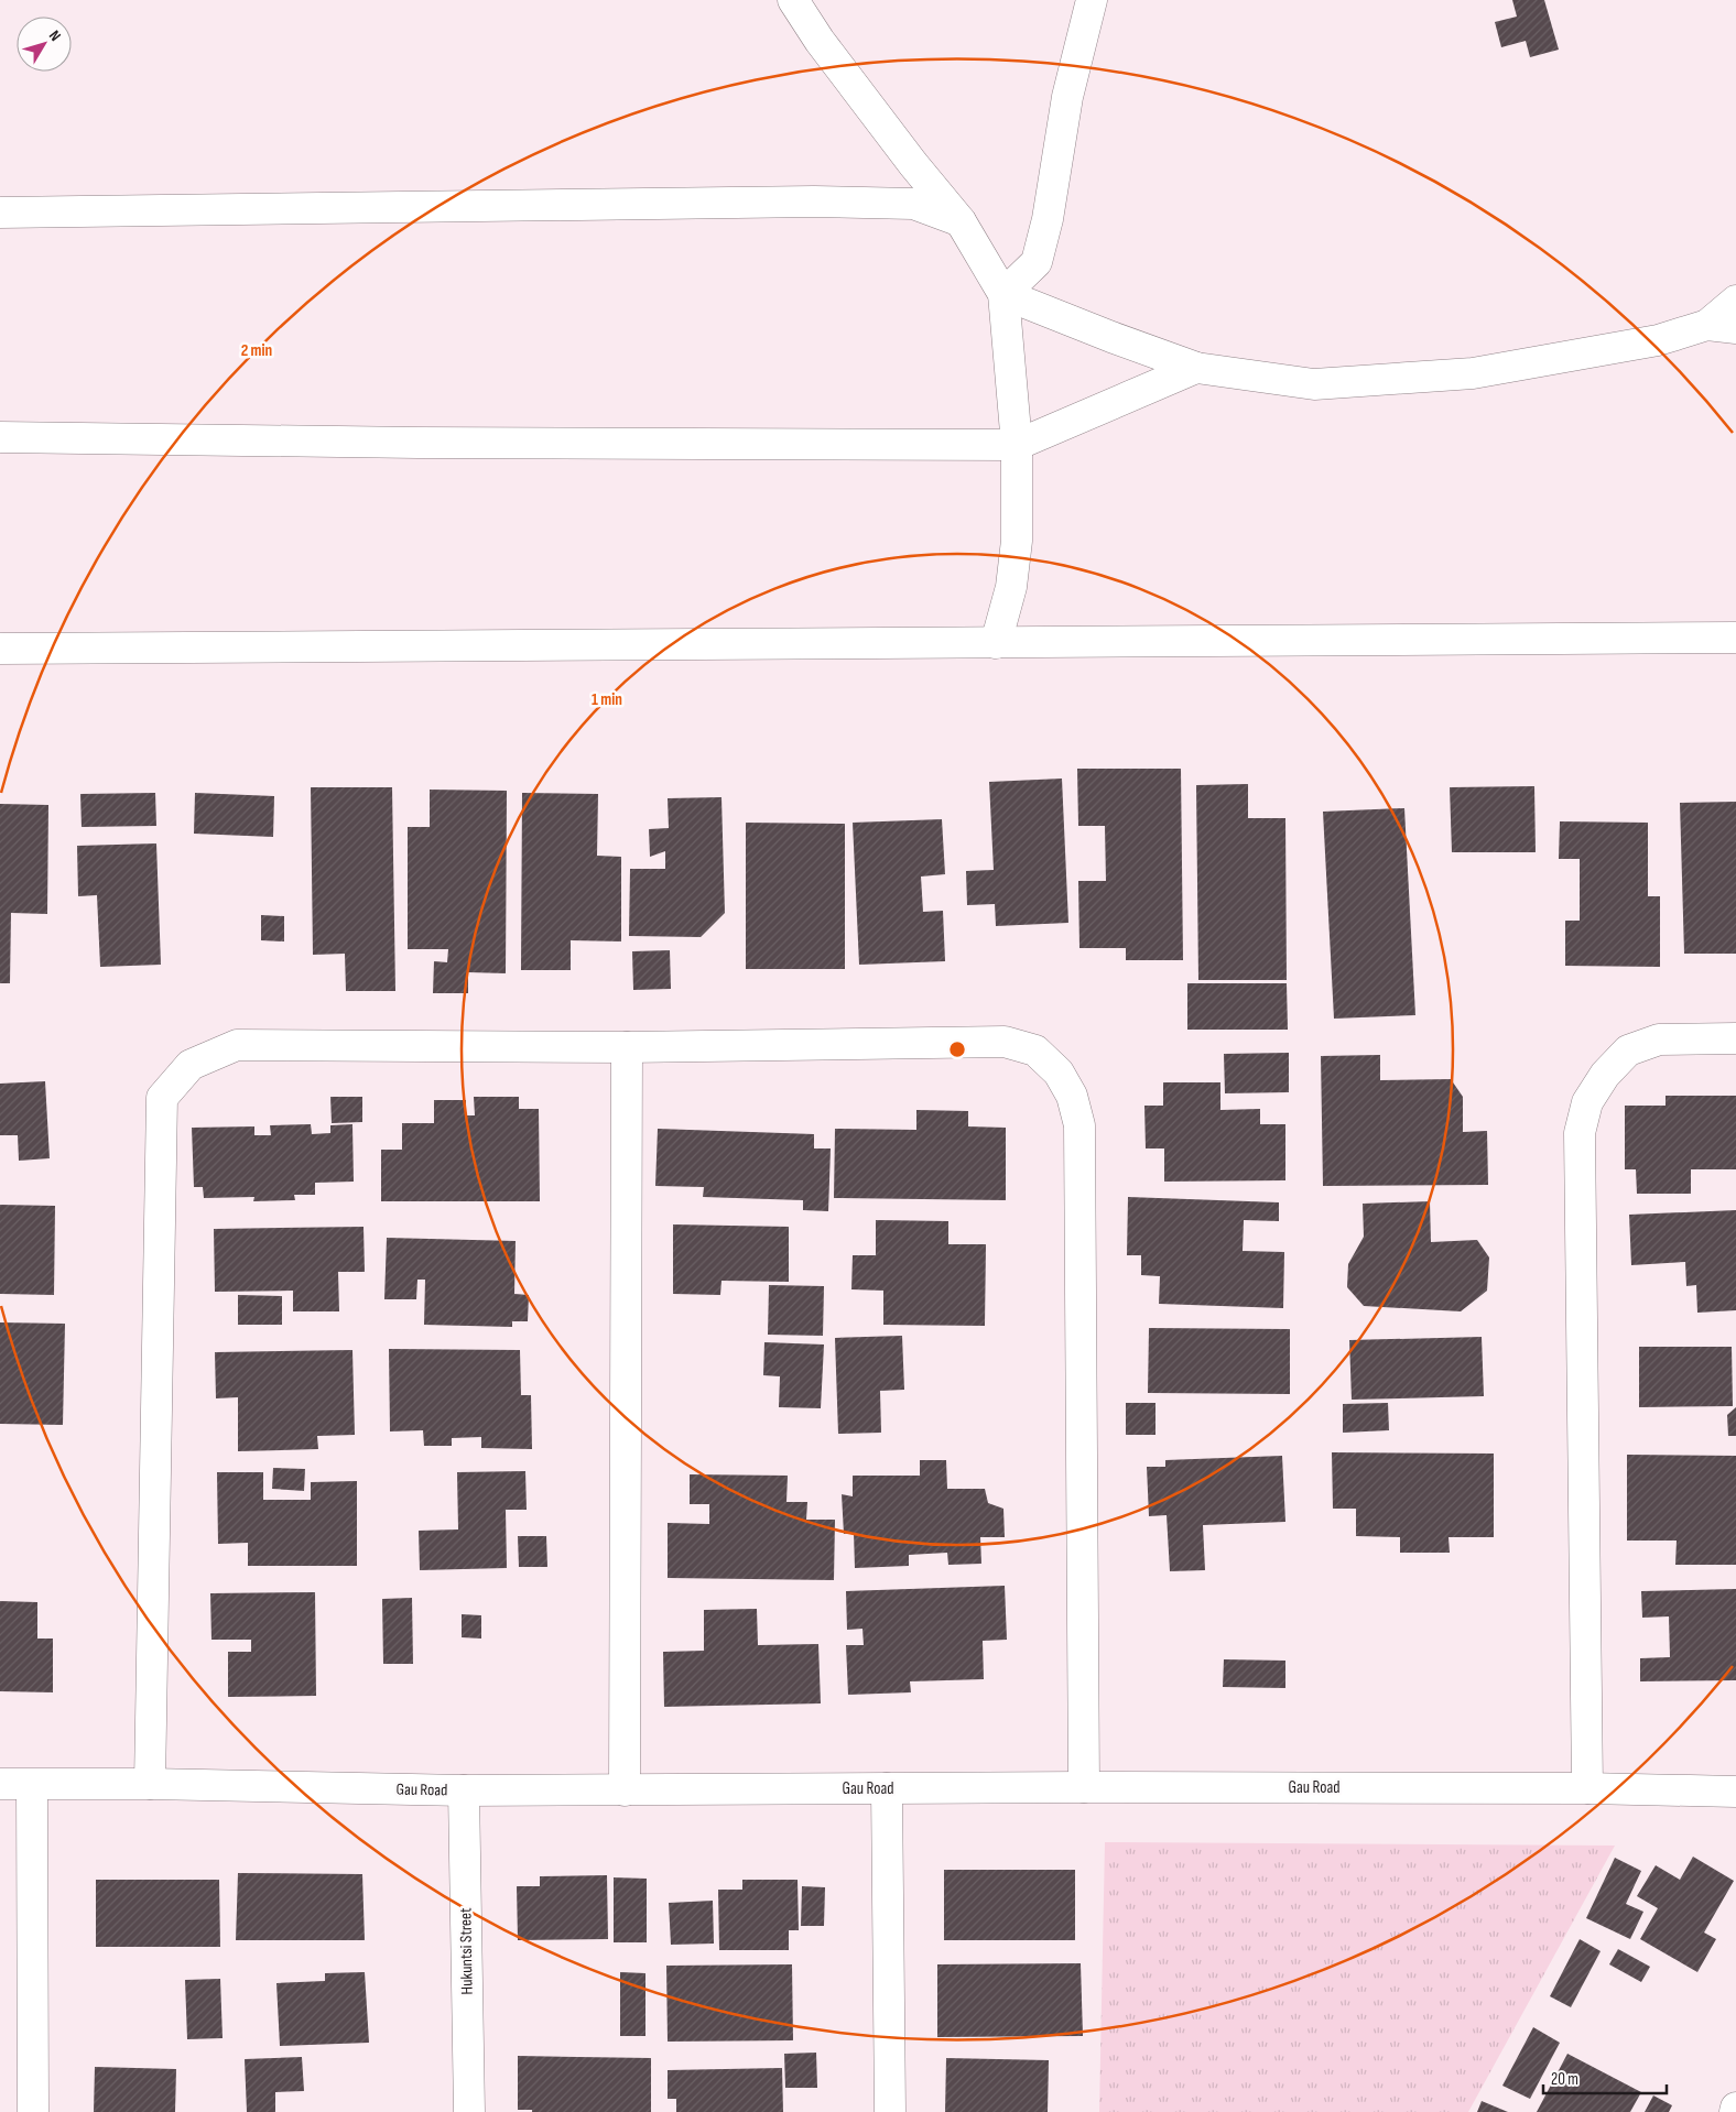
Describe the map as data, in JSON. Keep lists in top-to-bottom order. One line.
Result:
{"streets":{"street":["Gau Road","Hukuntsi Street"]},"crossings":[["Gau Road","Hukuntsi Street"]],"scale_bar":"20 m","north":"top right","rings":["2 min","1 min"]}
